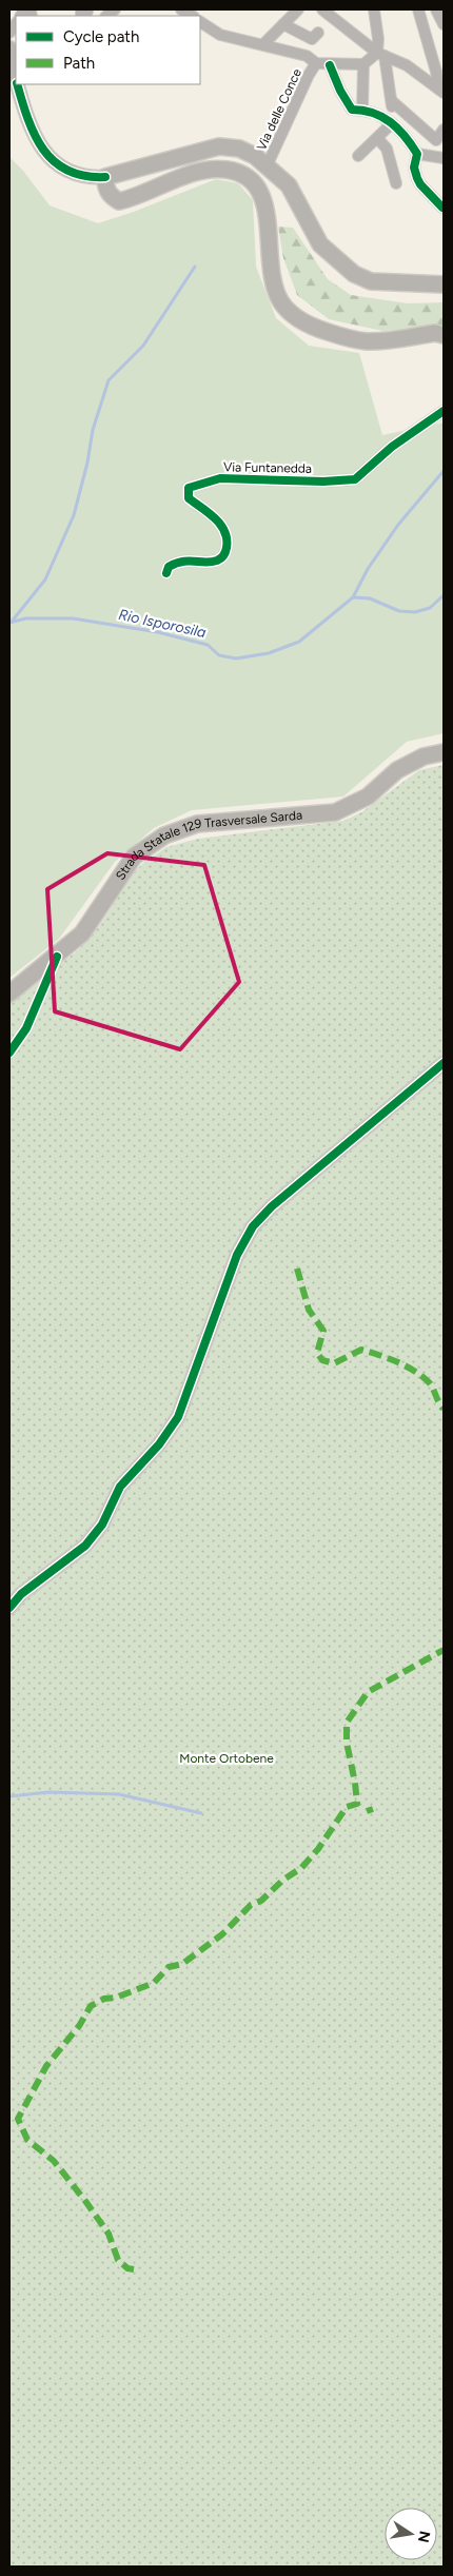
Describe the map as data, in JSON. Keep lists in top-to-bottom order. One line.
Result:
{"streets":{"main road":["Strada Statale 129 Trasversale Sarda"],"street":["Via delle Conce","Via Funtanedda"]},"water":["Rio Isporosila"],"parks":["Monte Ortobene"],"legend":["Cycle path","Path"],"north":"right"}
